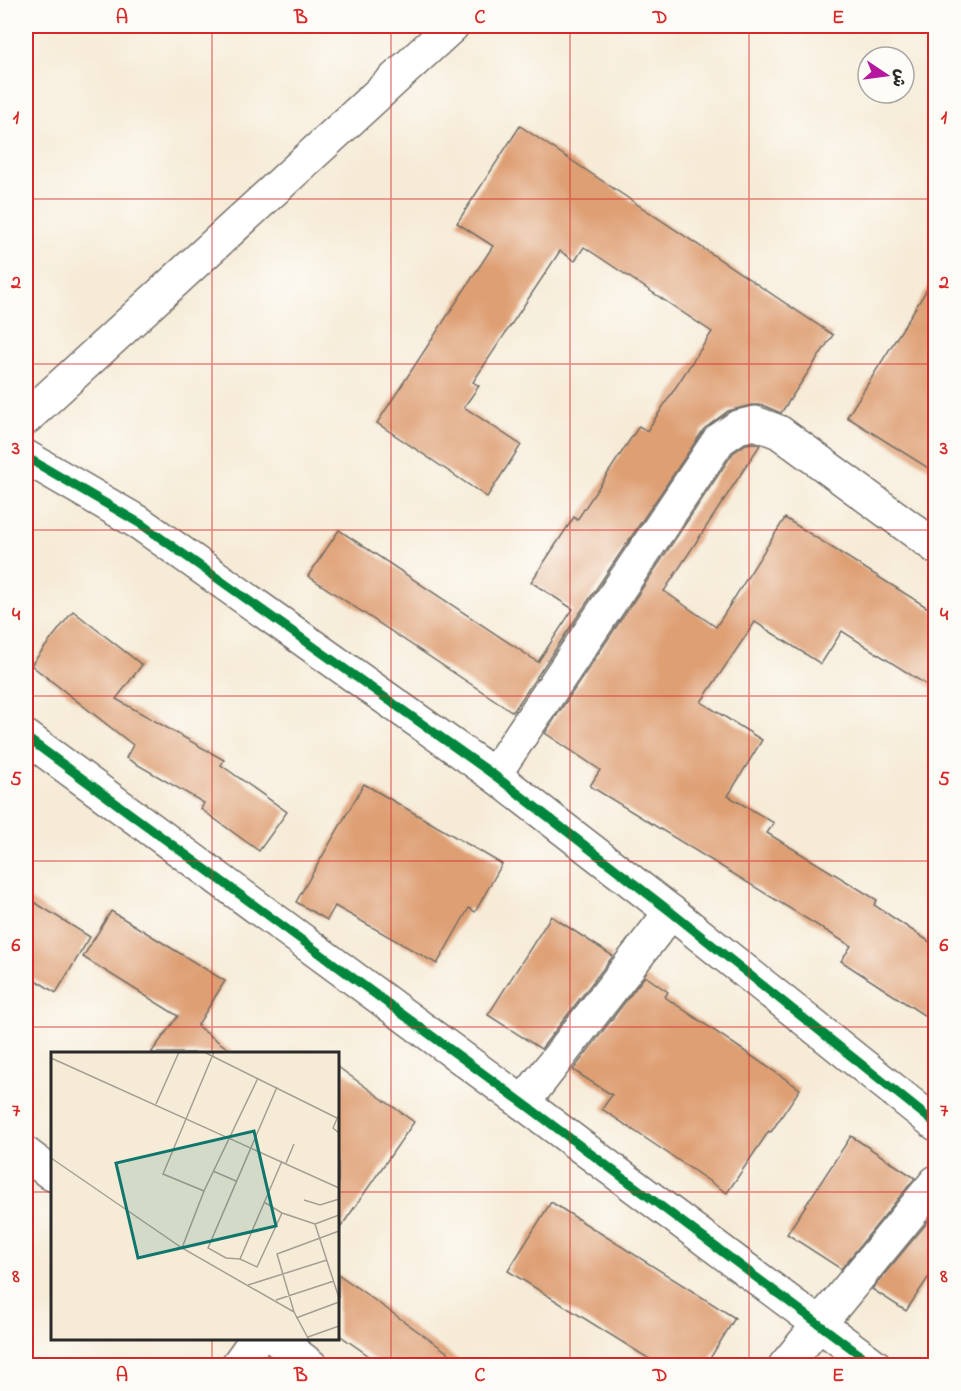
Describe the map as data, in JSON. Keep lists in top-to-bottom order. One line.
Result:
{"north":"right","grid":{"columns":["A","B","C","D","E"],"rows":["1","2","3","4","5","6","7","8"]}}
